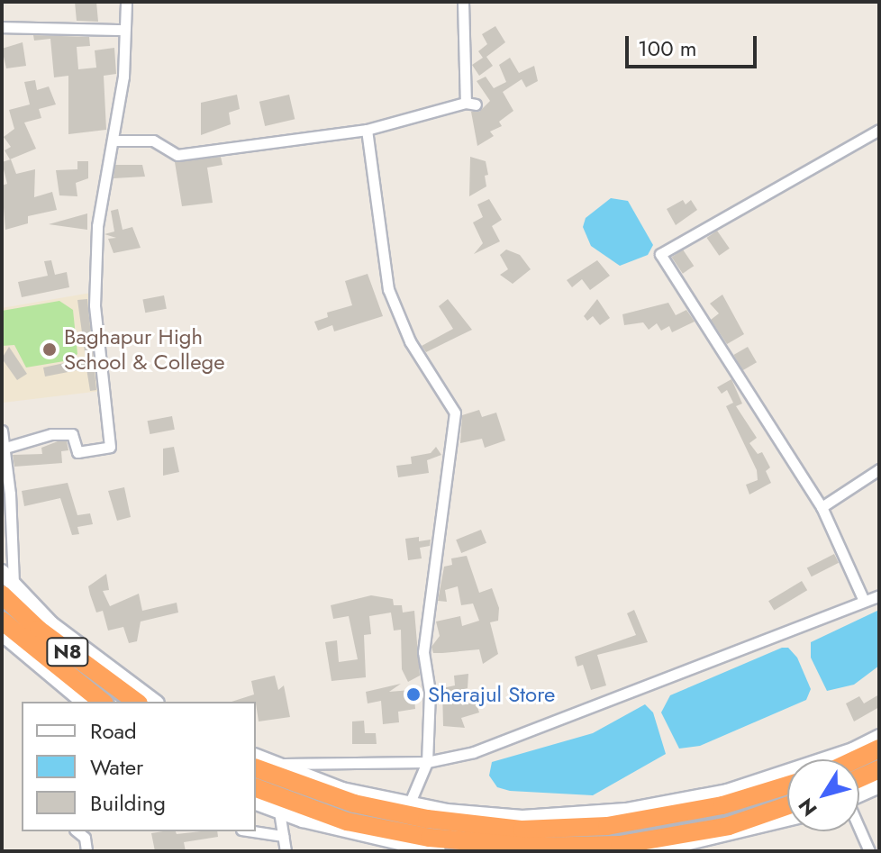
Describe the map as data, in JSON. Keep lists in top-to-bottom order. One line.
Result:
{"streets":{"highway":["N8"]},"places":["Baghapur High School & College","Sherajul Store"],"legend":["Road","Water","Building"],"scale_bar":"100 m","north":"bottom left"}
